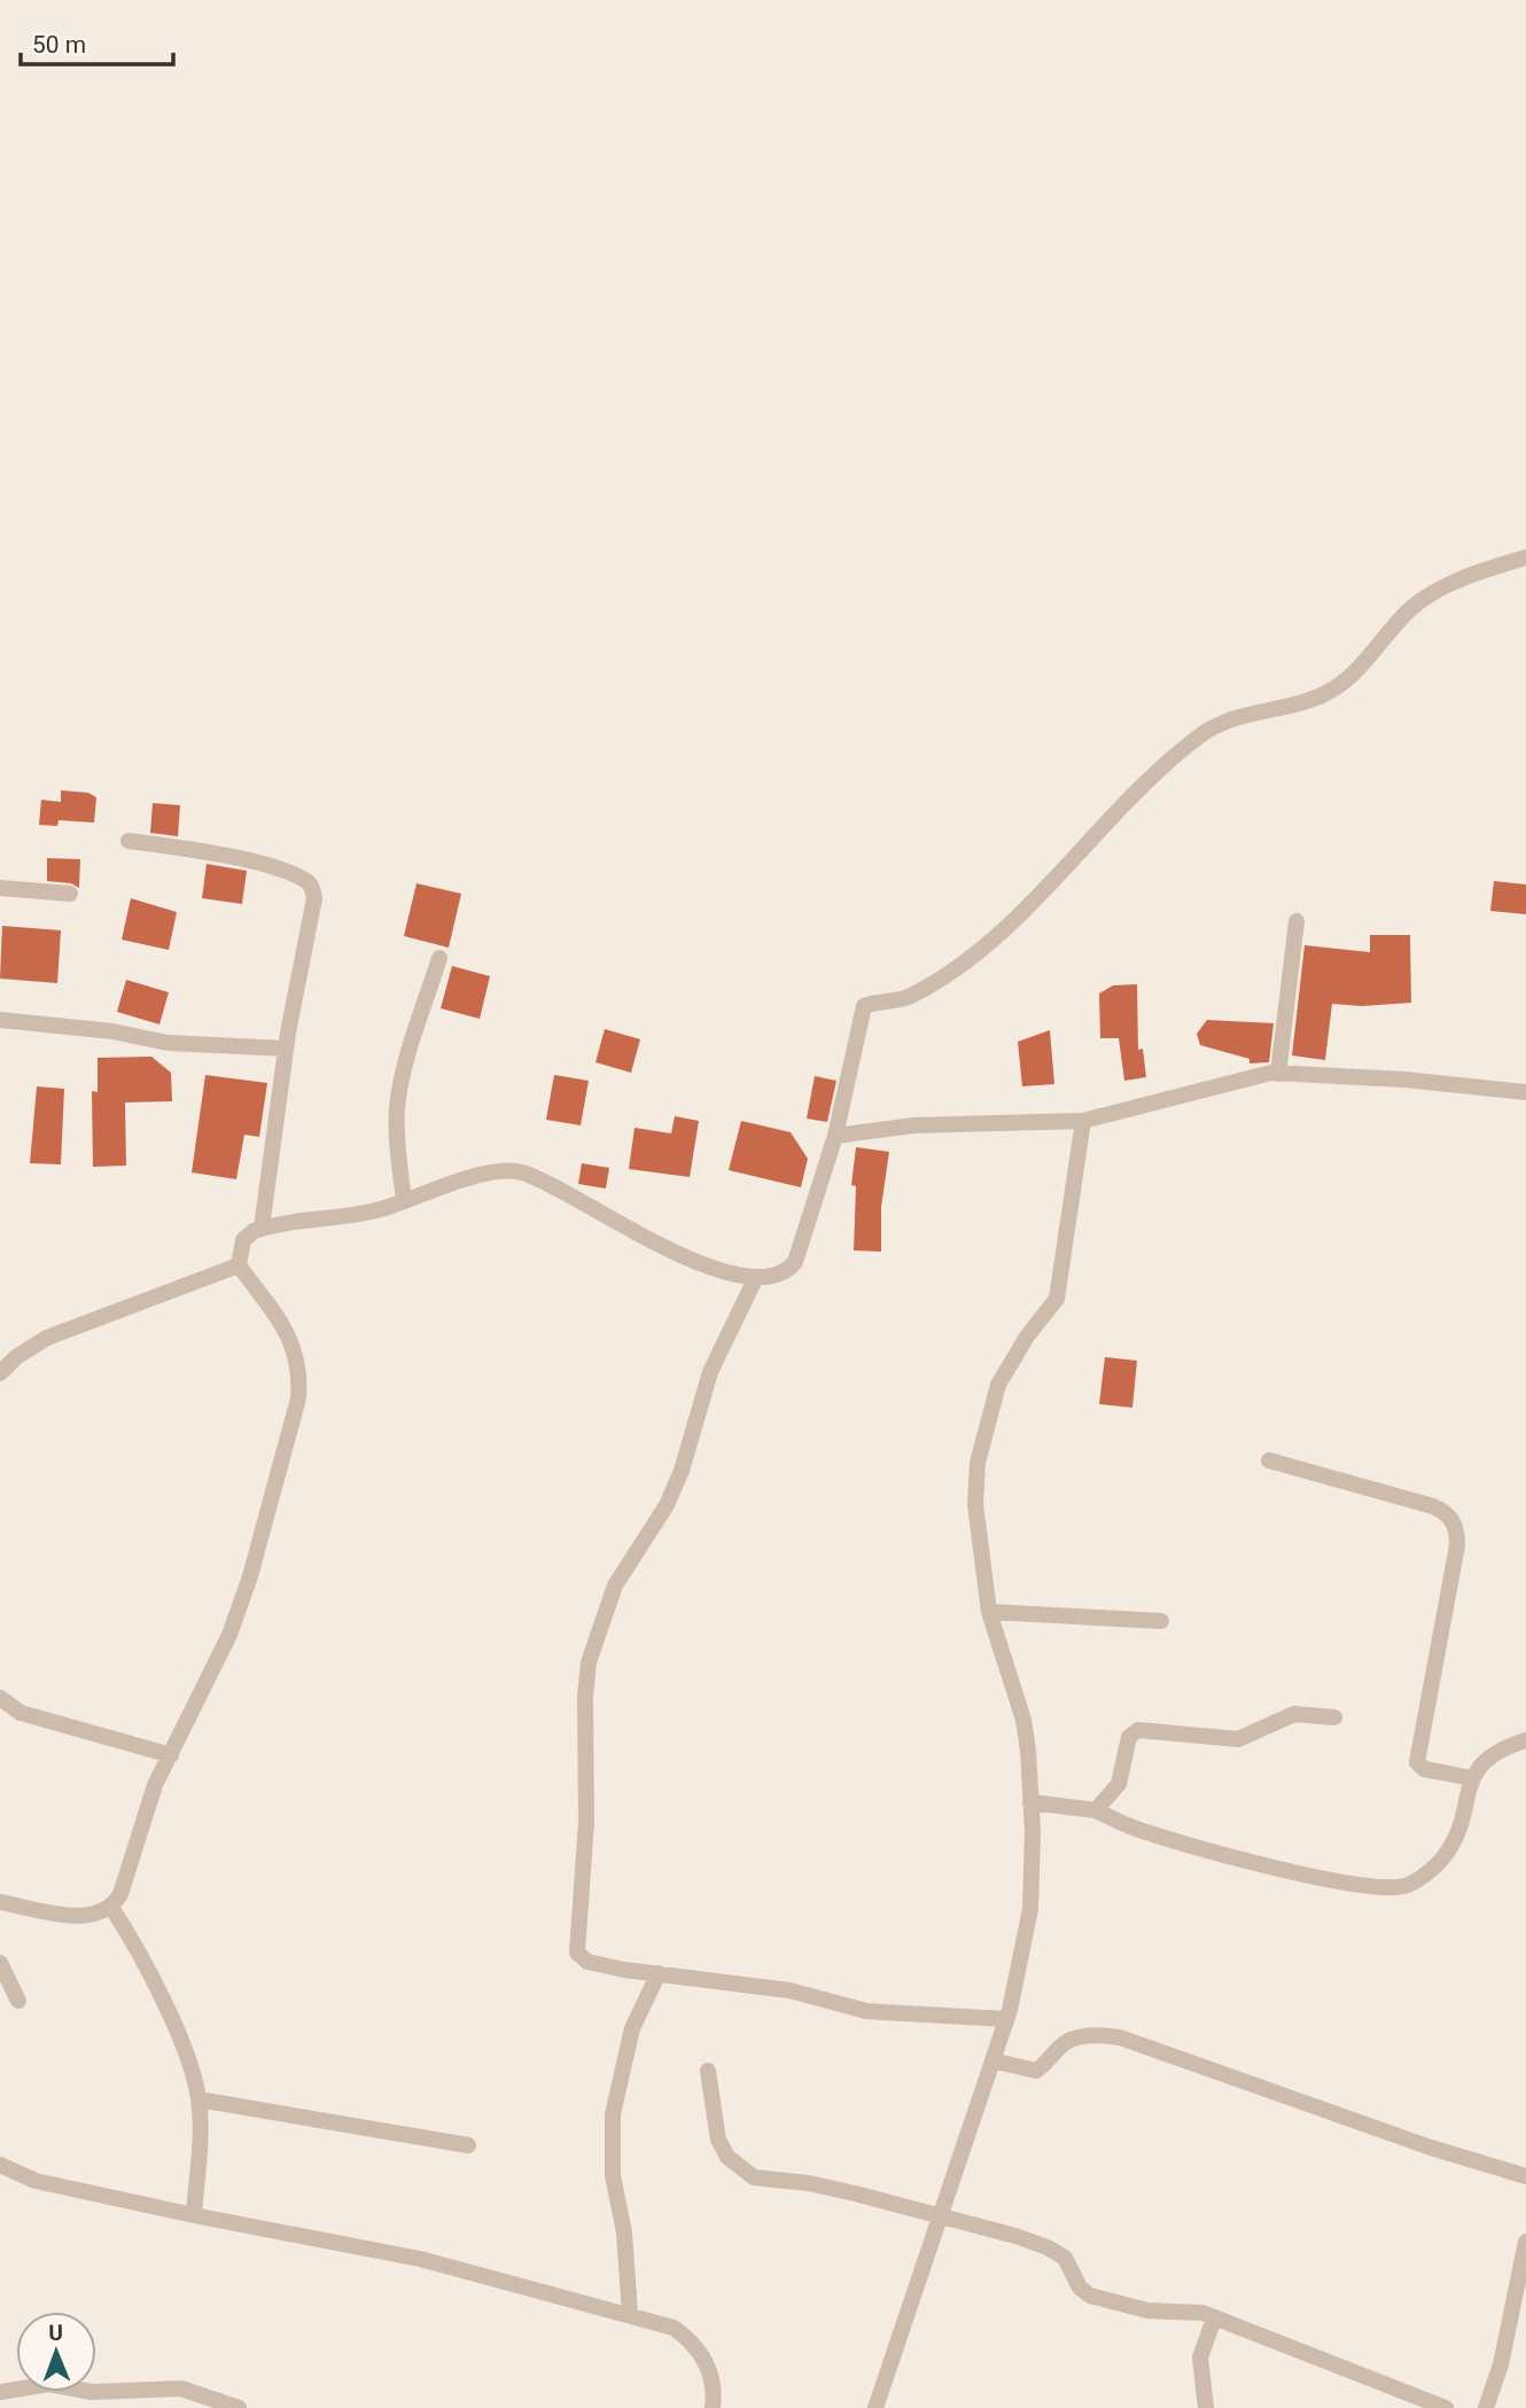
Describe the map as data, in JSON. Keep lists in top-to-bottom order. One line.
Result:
{"scale_bar":"50 m","north":"top"}
